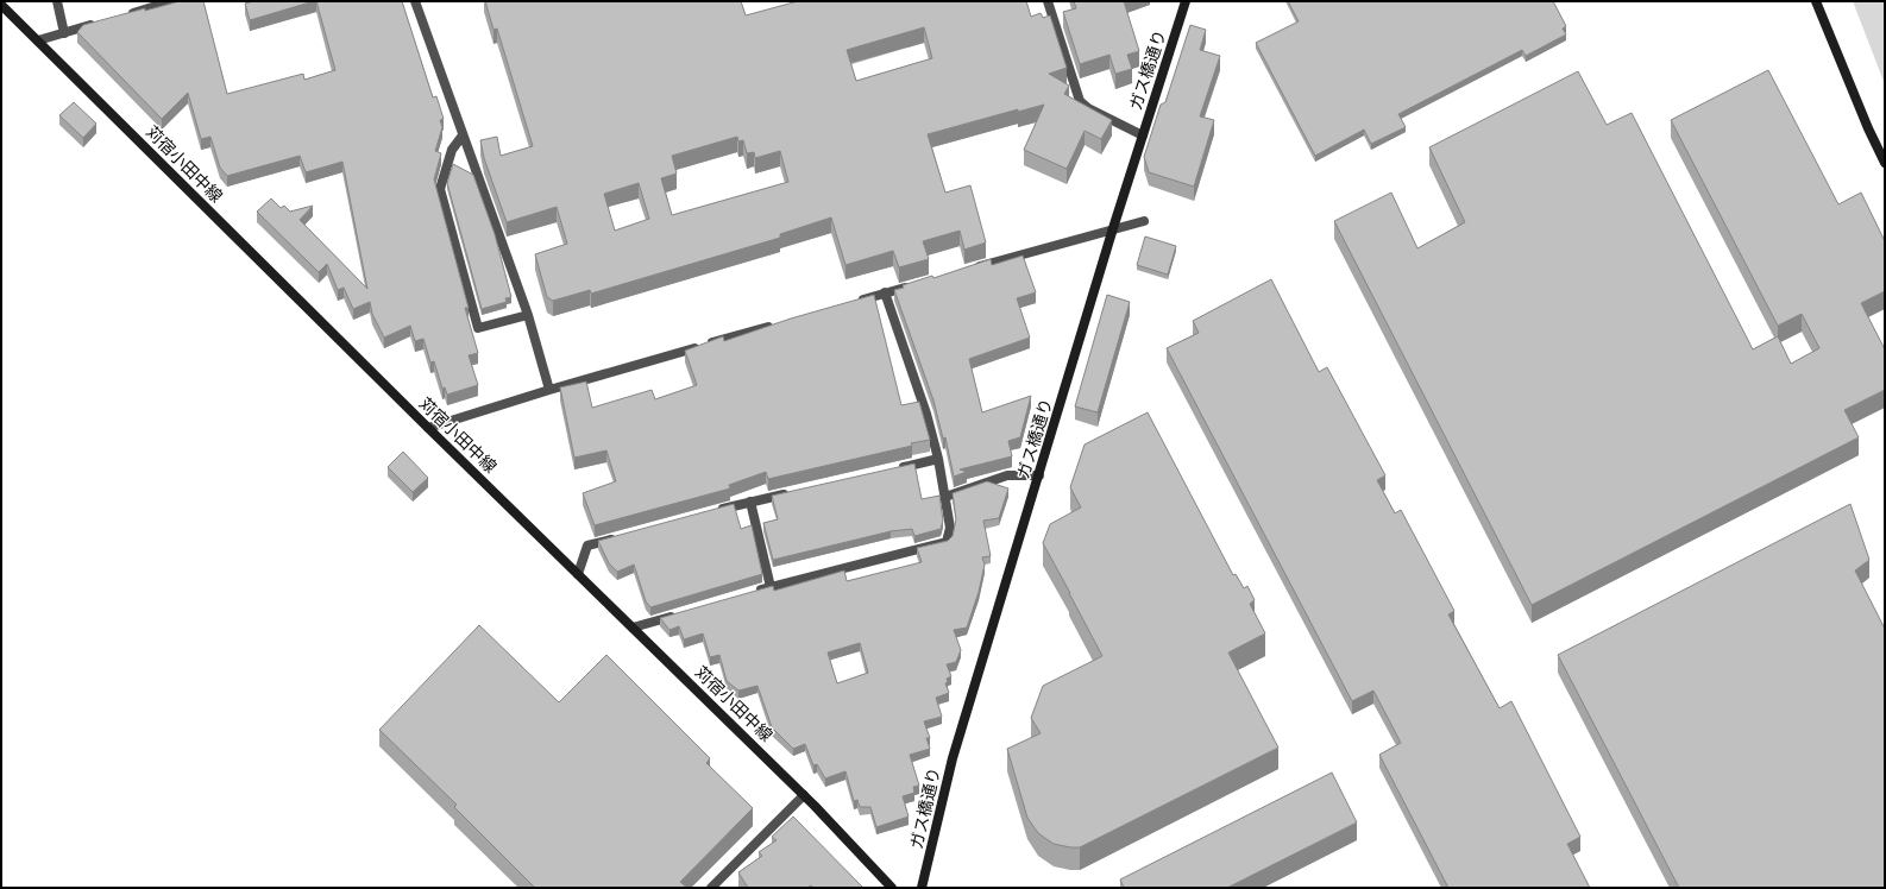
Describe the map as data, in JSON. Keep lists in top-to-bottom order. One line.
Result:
{"streets":{"street":["ガス橋通り","苅宿小田中線"]}}
